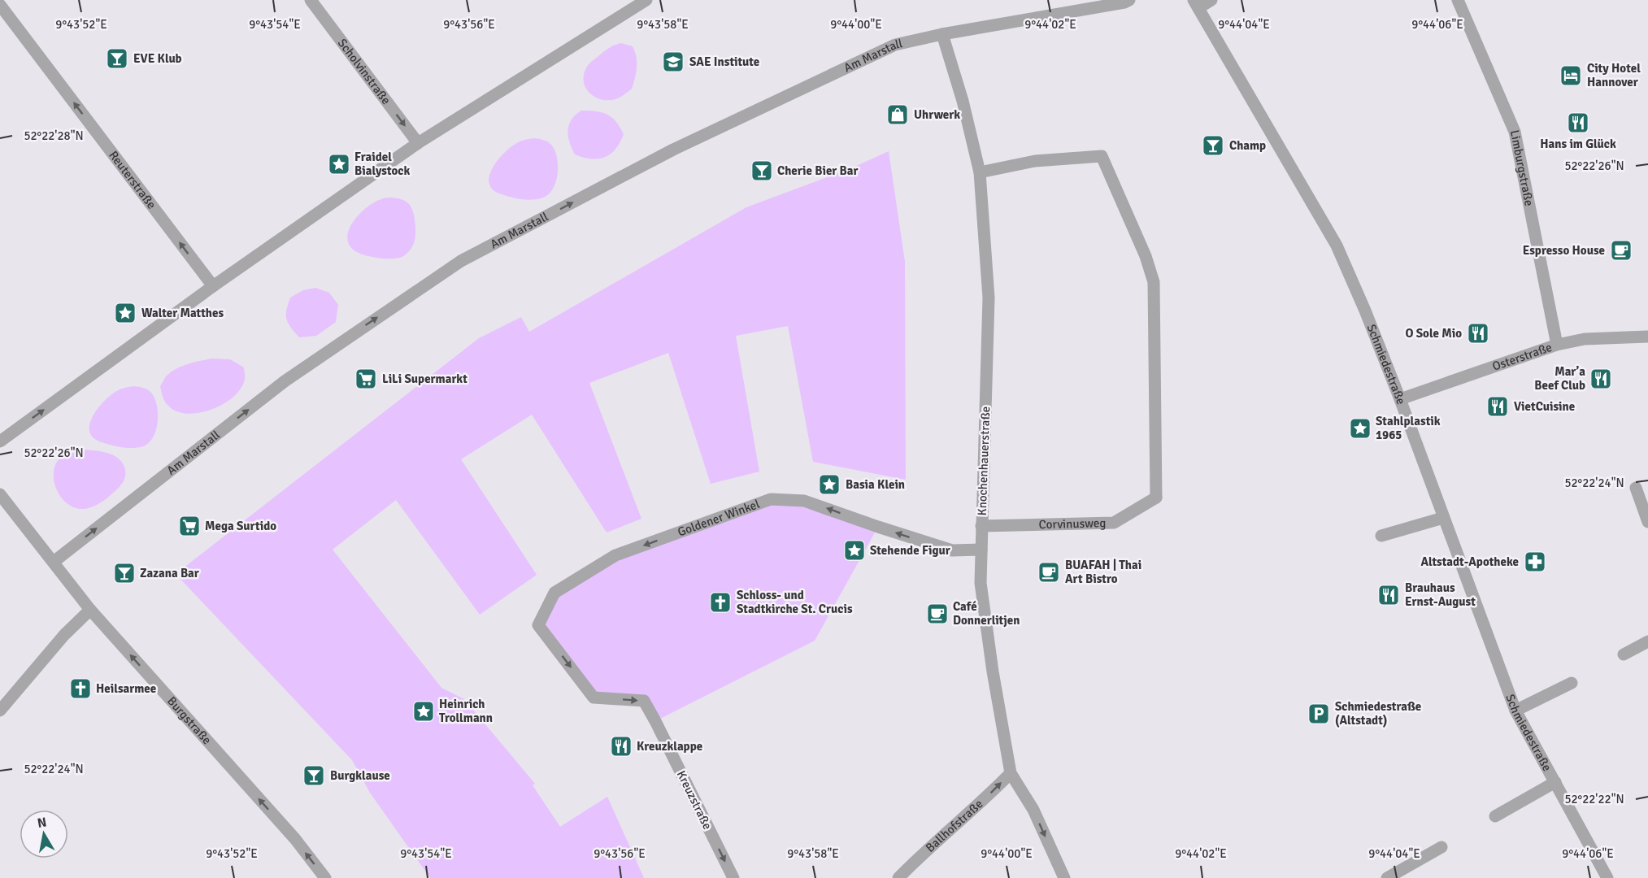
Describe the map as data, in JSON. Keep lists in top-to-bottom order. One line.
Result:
{"streets":{"street":["Am Marstall","Scholvinstraße","Limburgstraße","Reuterstraße","Osterstraße","Schmiedestraße","Knochenhauerstraße","Goldener Winkel","Corvinusweg","Burgstraße","Kreuzstraße","Ballhofstraße"]},"crossings":[["Am Marstall","Knochenhauerstraße"],["Am Marstall","Burgstraße"],["Limburgstraße","Osterstraße"],["Osterstraße","Schmiedestraße"],["Knochenhauerstraße","Goldener Winkel"],["Knochenhauerstraße","Corvinusweg"],["Knochenhauerstraße","Ballhofstraße"],["Goldener Winkel","Kreuzstraße"]],"one_way":["Am Marstall","Scholvinstraße","Reuterstraße","Goldener Winkel","Burgstraße","Kreuzstraße","Ballhofstraße"],"places":{"bar":["EVE Klub","Champ","Cherie Bier Bar","Zazana Bar","Burgklause"],"school or university":["SAE Institute"],"hotel":["City Hotel Hannover"],"shop":["Uhrwerk"],"restaurant":["Hans im Glück","O Sole Mio","Mar’a Beef Club","VietCuisine","Brauhaus Ernst-August","Kreuzklappe"],"place":["Fraidel Bialystock","Walter Matthes","Stahlplastik 1965","Basia Klein","Stehende Figur","Heinrich Trollmann"],"cafe":["Espresso House","BUAFAH | Thai Art Bistro","Café Donnerlitjen"],"supermarket":["LiLi Supermarkt","Mega Surtido"],"pharmacy":["Altstadt-Apotheke"],"church":["Schloss- und Stadtkirche St. Crucis","Heilsarmee"],"parking":["Schmiedestraße (Altstadt)"]},"north":"top","coordinates":["9°43'52\"E","9°43'54\"E","9°43'56\"E","9°43'58\"E","9°44'00\"E","9°44'02\"E","9°44'04\"E","9°44'06\"E","52°22'28\"N","52°22'26\"N","52°22'24\"N","52°22'22\"N"]}
